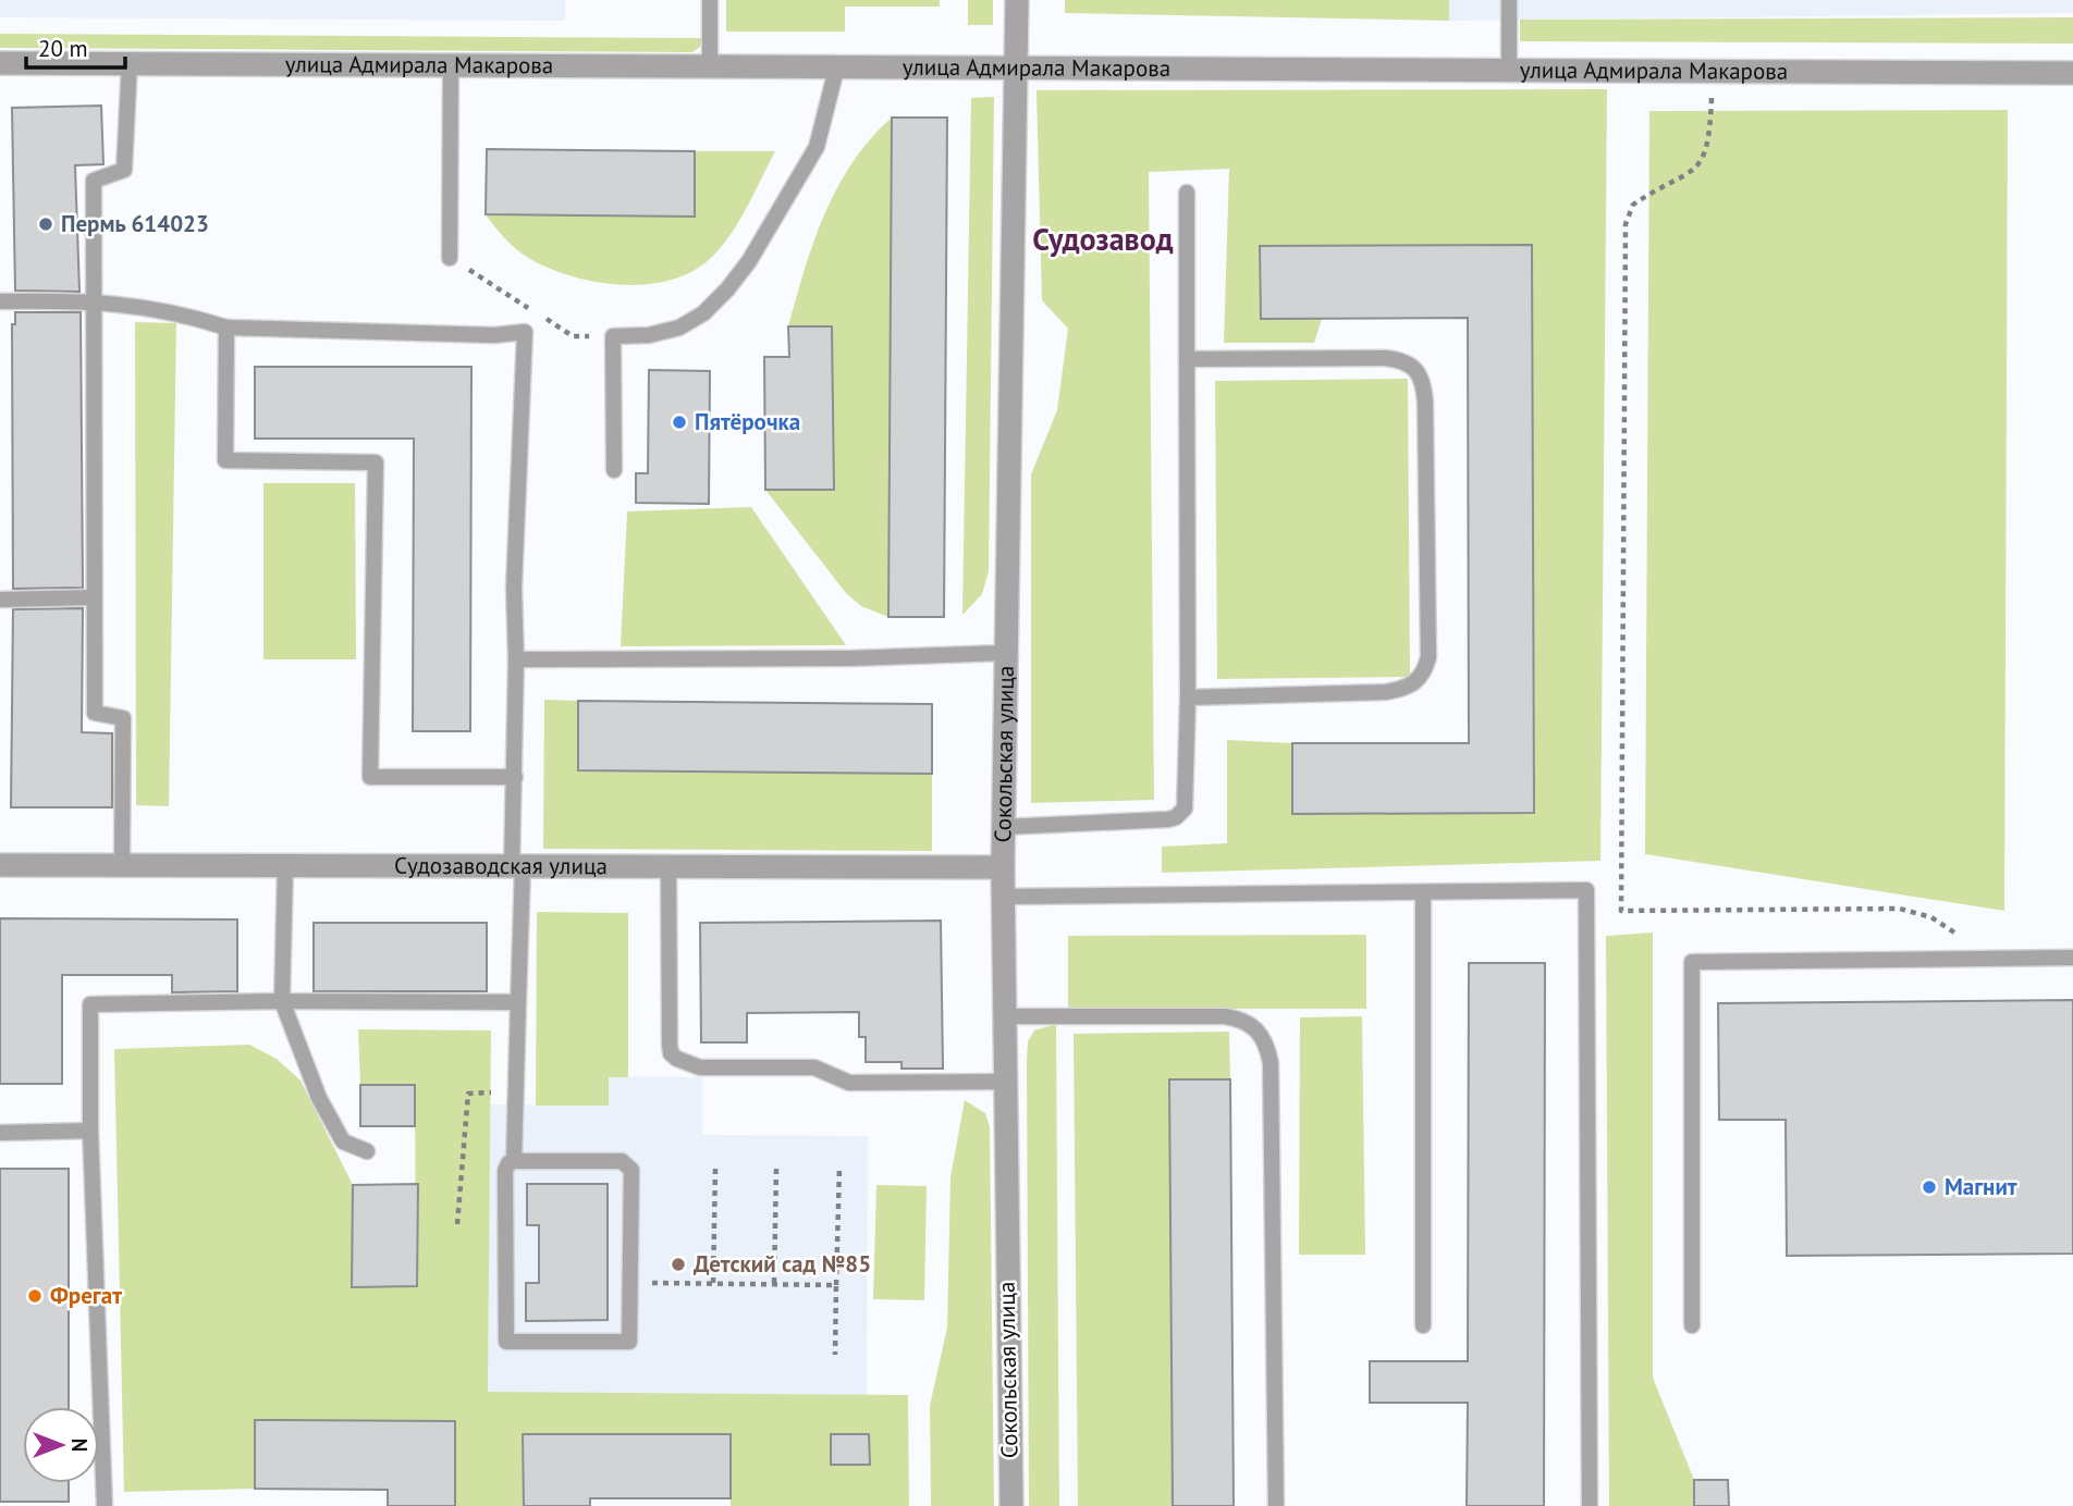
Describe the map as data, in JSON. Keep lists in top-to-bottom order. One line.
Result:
{"streets":{"street":["улица Адмирала Макарова","Сокольская улица","Судозаводская улица"]},"crossings":[["улица Адмирала Макарова","Сокольская улица"],["Сокольская улица","Судозаводская улица"]],"districts":["Судозавод"],"places":["Пермь 614023","Пятёрочка","Магнит","Детский сад №85","Фрегат"],"scale_bar":"20 m","north":"right"}
